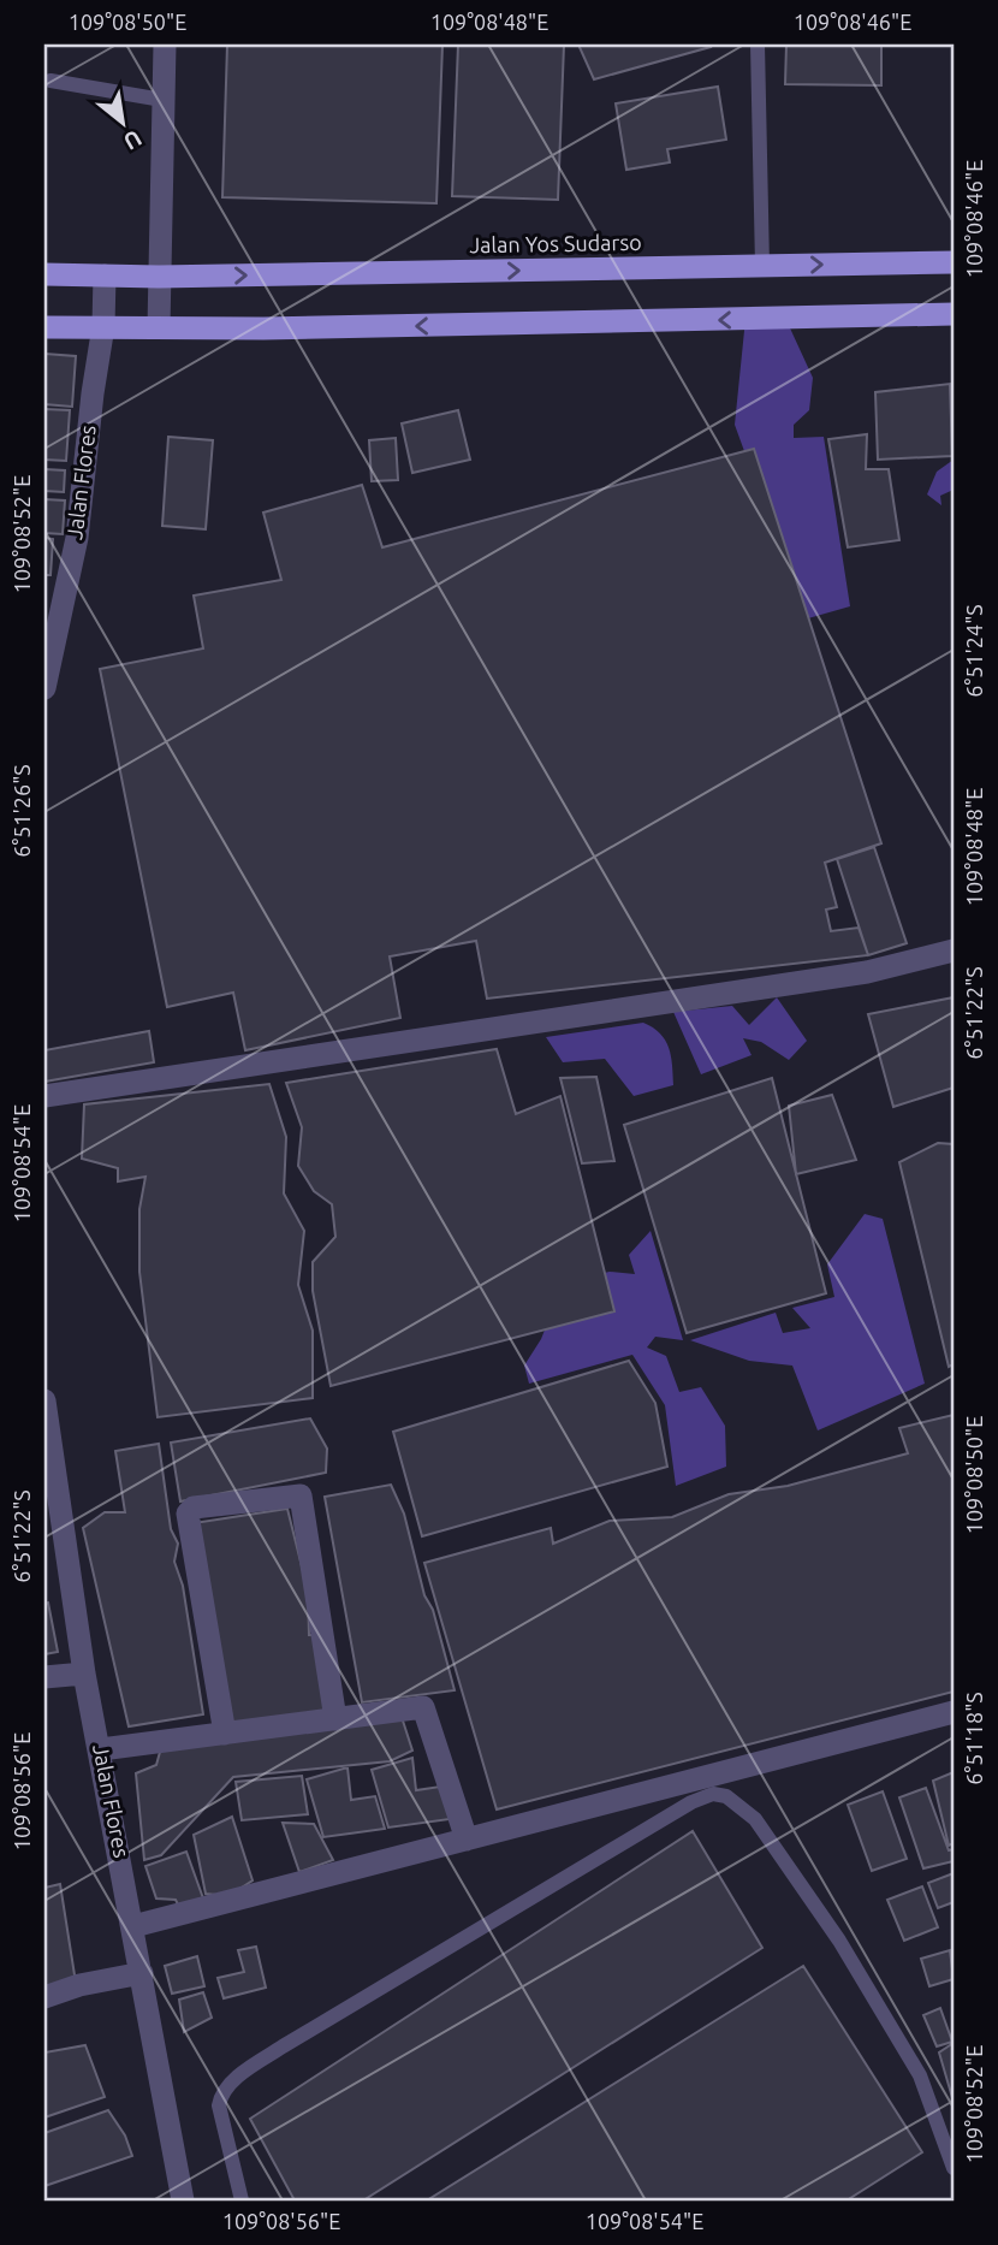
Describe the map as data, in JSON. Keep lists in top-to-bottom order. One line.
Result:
{"streets":{"highway":["Jalan Yos Sudarso"],"street":["Jalan Flores"]},"crossings":[["Jalan Yos Sudarso","Jalan Flores"]],"north":"bottom right","coordinates":["109°08'50\"E","109°08'48\"E","109°08'46\"E","109°08'52\"E","6°51'24\"S","6°51'26\"S","6°51'22\"S","109°08'54\"E","6°51'18\"S","109°08'56\"E"]}
